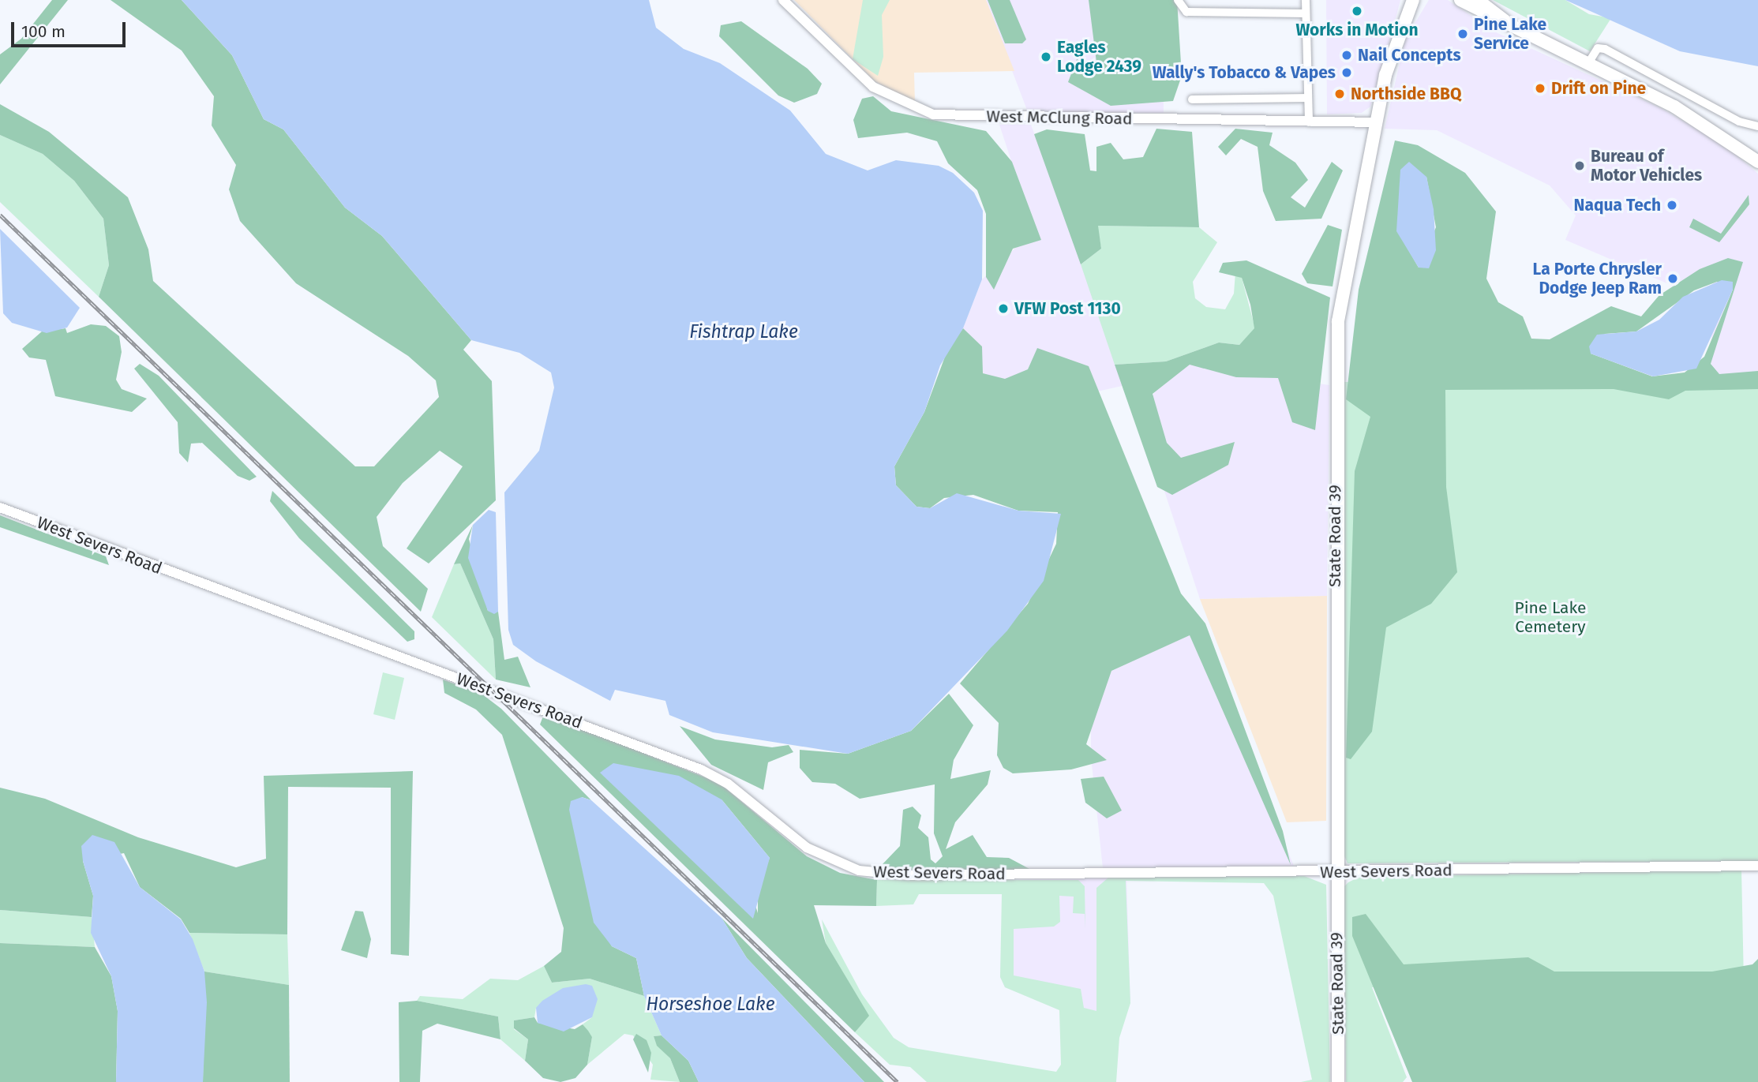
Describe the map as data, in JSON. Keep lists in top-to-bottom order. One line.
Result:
{"streets":{"main road":["State Road 39"],"street":["West McClung Road","West Severs Road"]},"crossings":[["West McClung Road","State Road 39"],["State Road 39","West Severs Road"]],"water":["Fishtrap Lake","Horseshoe Lake"],"parks":["Pine Lake Cemetery"],"places":["Works in Motion","Pine Lake Service","Nail Concepts","Eagles Lodge 2439","Wally's Tobacco & Vapes","Drift on Pine","Northside BBQ","Bureau of Motor Vehicles","Naqua Tech","La Porte Chrysler Dodge Jeep Ram","VFW Post 1130"],"scale_bar":"100 m"}
